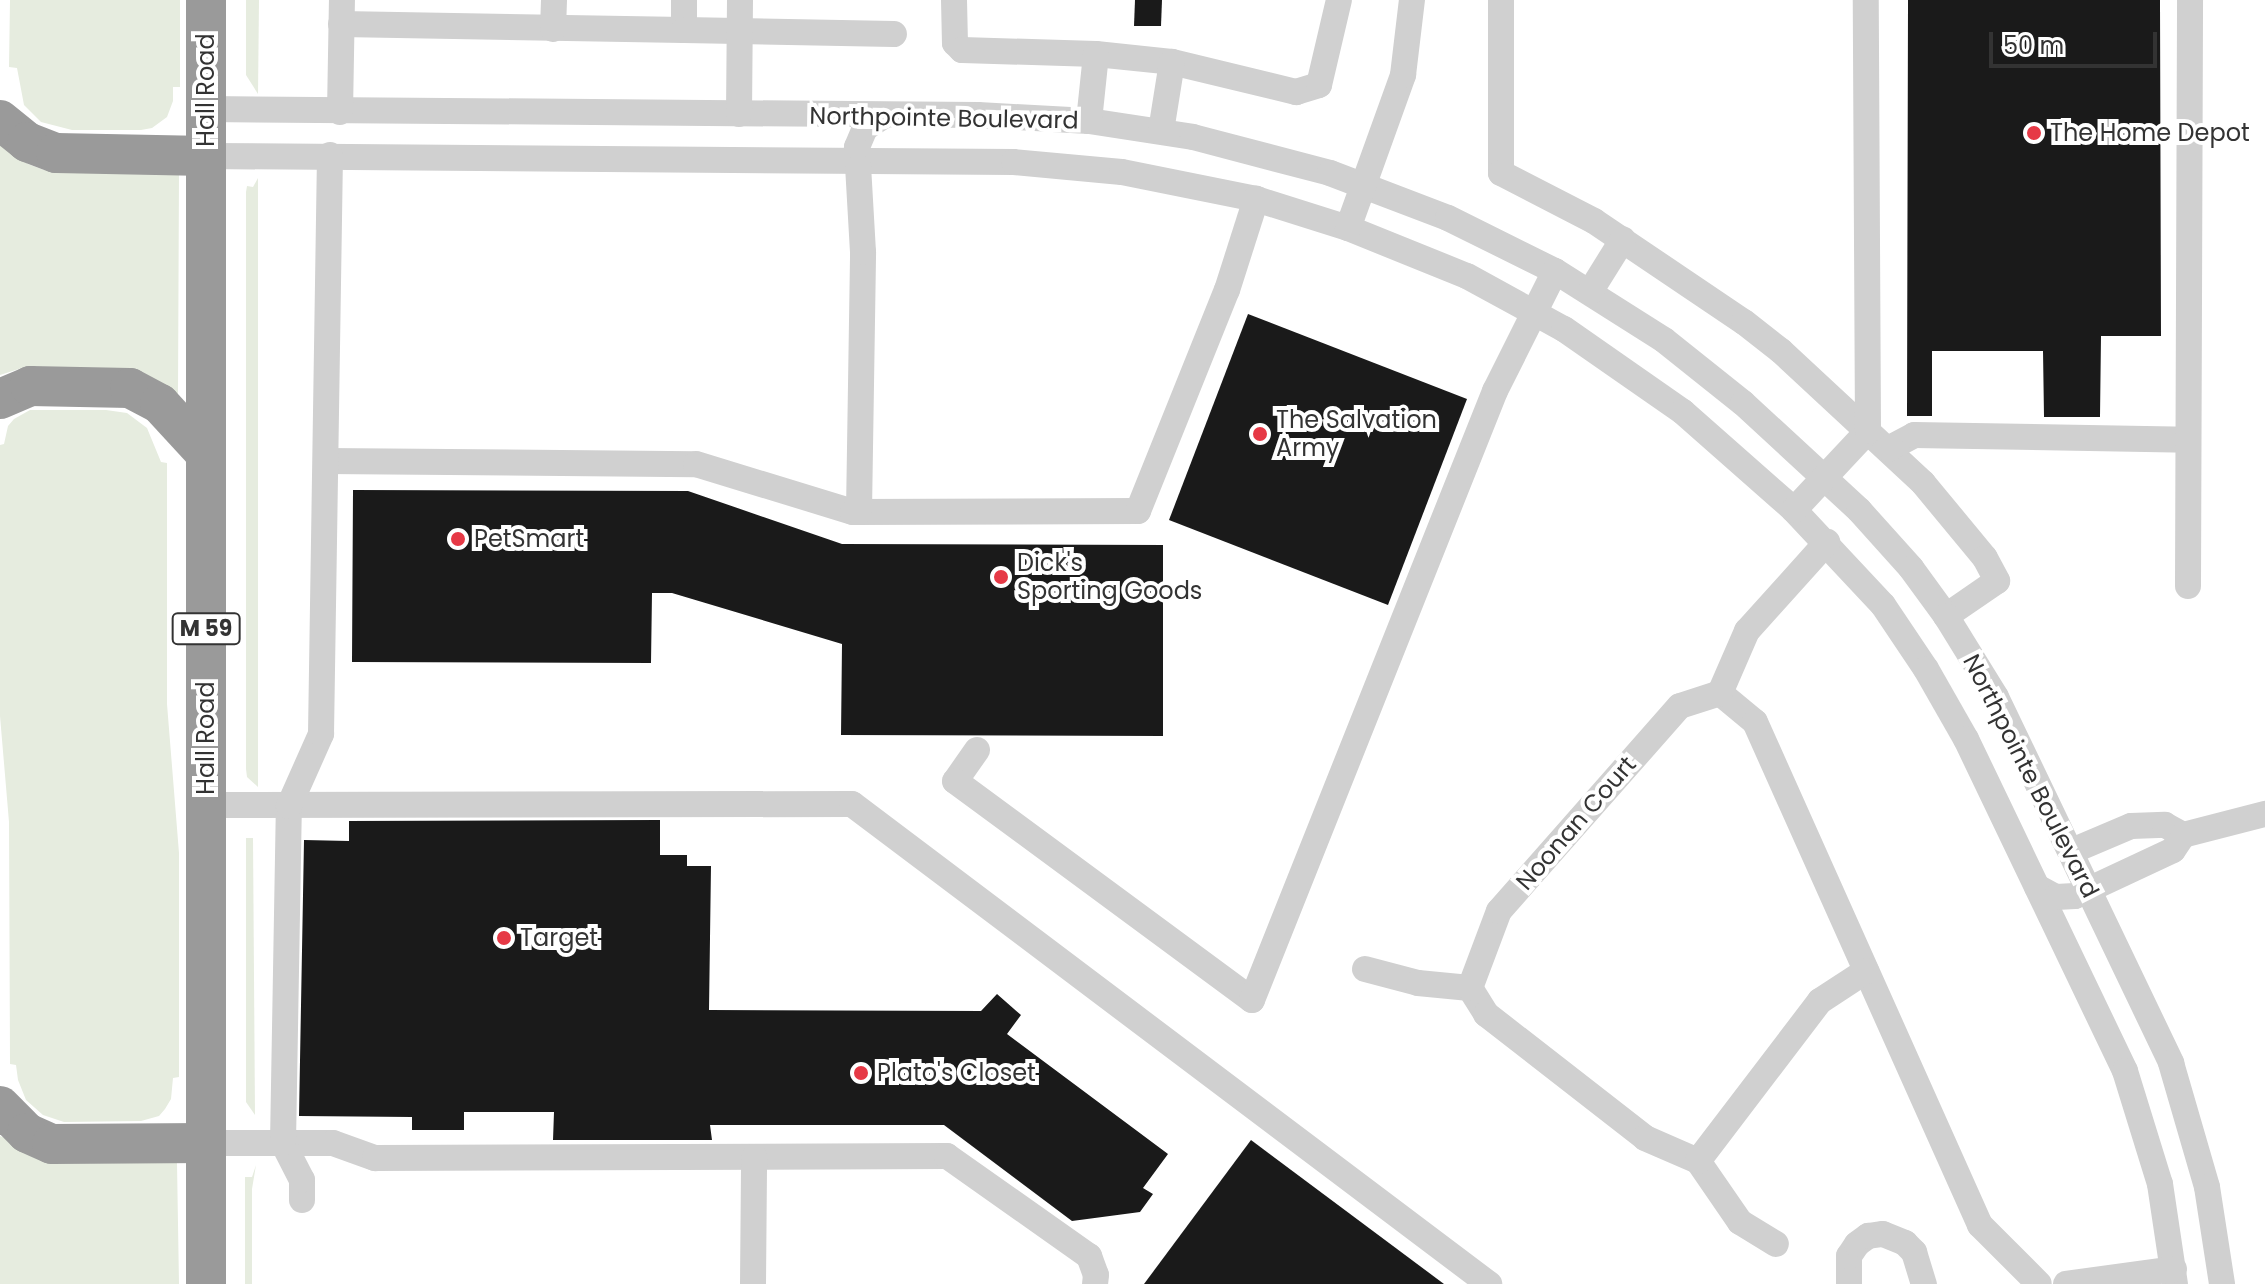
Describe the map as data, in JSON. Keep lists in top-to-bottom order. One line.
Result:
{"streets":{"highway":["Hall Road","M 59"],"street":["Northpointe Boulevard","Noonan Court"]},"crossings":[["Hall Road","Northpointe Boulevard"]],"places":["The Home Depot","The Salvation Army","PetSmart","Dick's Sporting Goods","Target","Plato's Closet"],"scale_bar":"50 m"}
